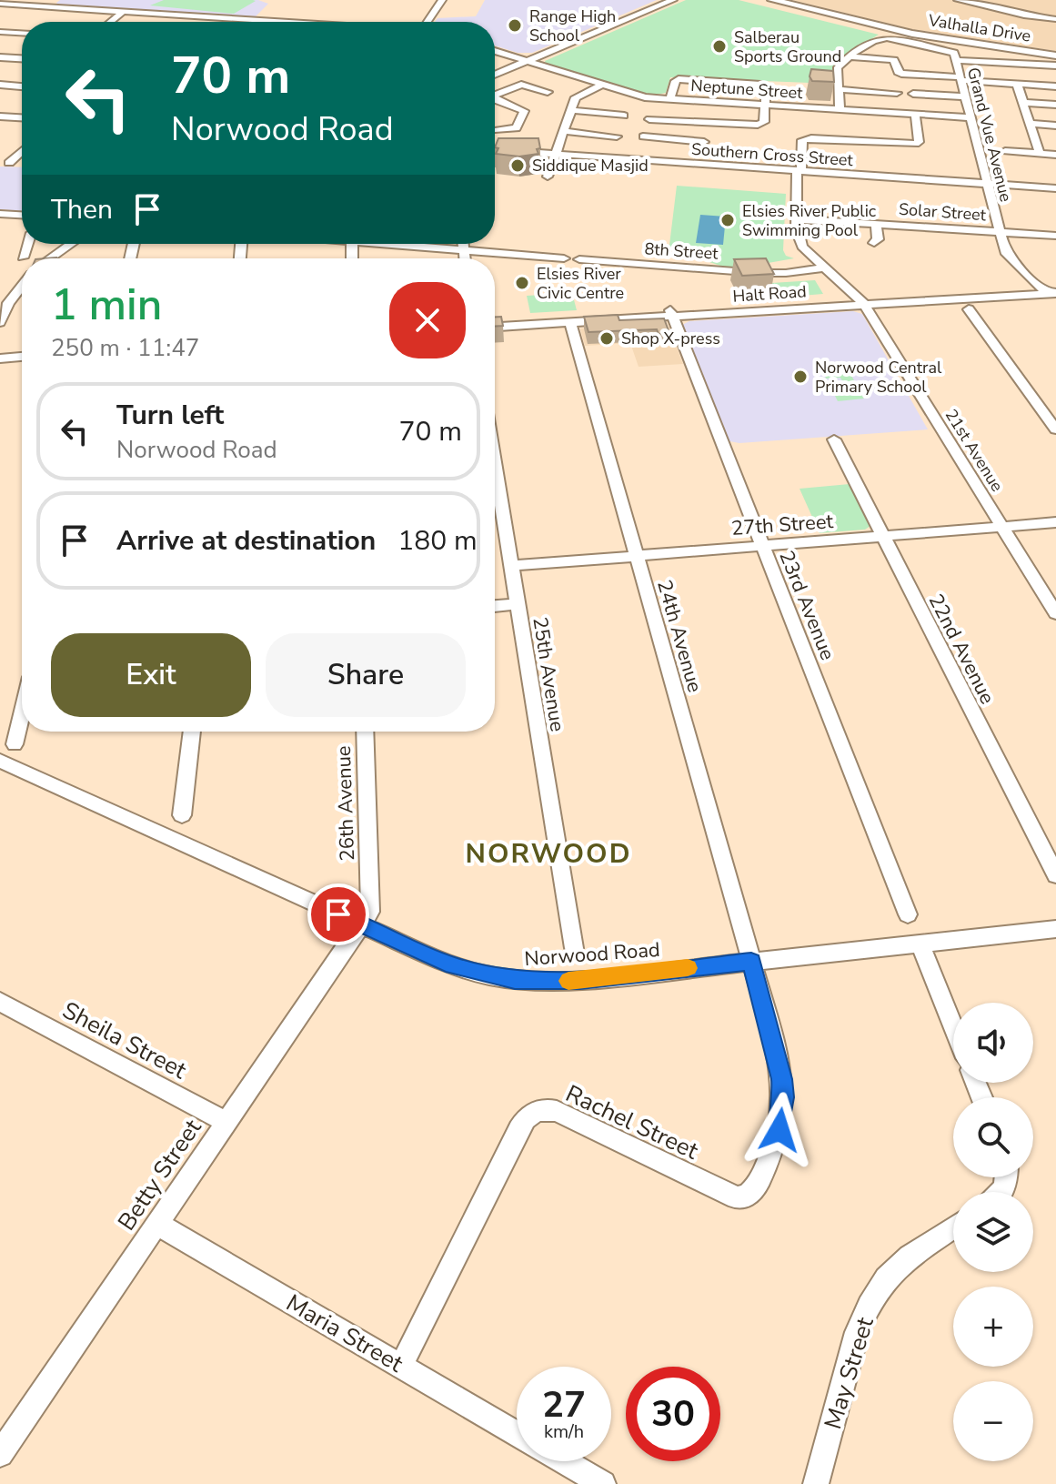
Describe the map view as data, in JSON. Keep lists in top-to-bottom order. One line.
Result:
{"streets":{"main road":["Valhalla Drive"],"street":["Neptune Street","Grand Vue Avenue","Southern Cross Street","Solar Street","8th Street","Halt Road","21st Avenue","27th Street","23rd Avenue","24th Avenue","22nd Avenue","25th Avenue","26th Avenue","Norwood Road","Sheila Street","Rachel Street","Betty Street","Maria Street","May Street"]},"crossings":[["Neptune Street","Grand Vue Avenue"],["Grand Vue Avenue","Southern Cross Street"],["Grand Vue Avenue","Solar Street"],["Grand Vue Avenue","Halt Road"],["Solar Street","21st Avenue"],["8th Street","21st Avenue"],["Halt Road","21st Avenue"],["Halt Road","23rd Avenue"],["Halt Road","24th Avenue"],["21st Avenue","27th Street"],["27th Street","23rd Avenue"],["27th Street","24th Avenue"],["27th Street","22nd Avenue"],["27th Street","25th Avenue"],["24th Avenue","Norwood Road"],["24th Avenue","Rachel Street"],["26th Avenue","Norwood Road"],["26th Avenue","Betty Street"],["Norwood Road","Rachel Street"],["Norwood Road","Betty Street"],["Sheila Street","Betty Street"],["Rachel Street","Maria Street"],["Betty Street","Maria Street"]],"districts":["NORWOOD"],"places":["Range High School","Salberau Sports Ground","Siddique Masjid","Elsies River Public Swimming Pool","Elsies River Civic Centre","Shop X-press","Norwood Central Primary School"],"page":{"turn":["70 m","Norwood Road"],"then":"Then","heading":["1 min","250 m · 11:47"],"list":[{"name":"Turn left","note":"Norwood Road","value":"70 m"},{"name":"Arrive at destination","value":"180 m"}],"buttons":["Exit","Share"],"map_buttons":["+","−"],"speed":"27 km/h","limit":"30"}}
